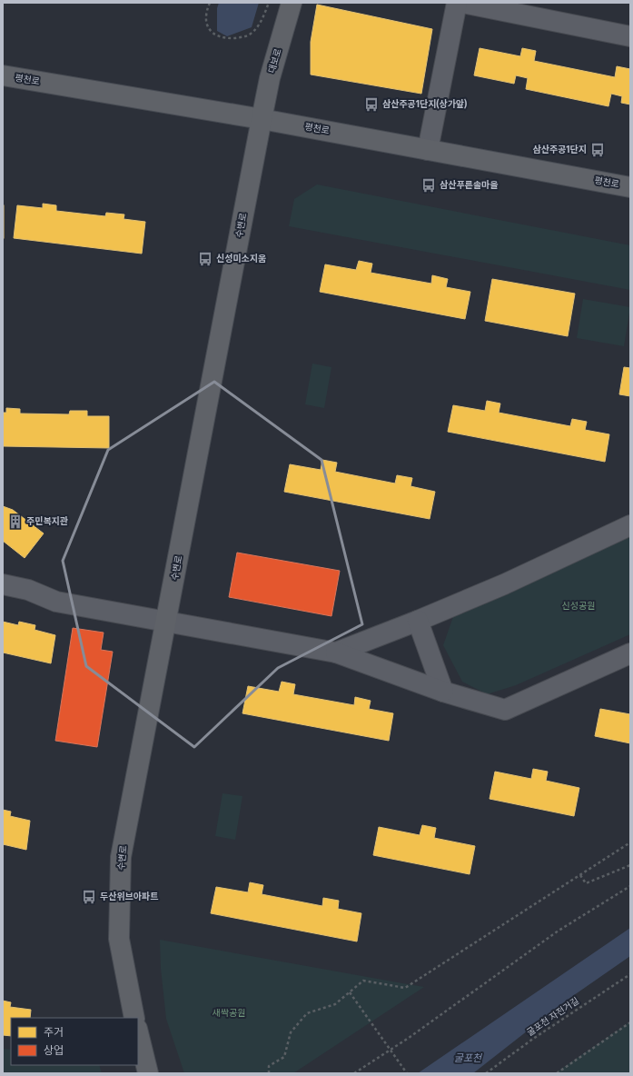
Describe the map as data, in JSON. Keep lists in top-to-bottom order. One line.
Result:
{"streets":{"main road":["대보로","평천로","수변로"],"path":["굴포천 자전거길"]},"crossings":[["대보로","평천로"],["대보로","수변로"],["평천로","수변로"]],"water":["굴포천"],"parks":["신성공원","새싹공원"],"places":{"bus stop":["삼산주공1단지(상가앞)","삼산주공1단지","삼산푸른솔마을","신성미소지움","두산위브아파트"],"building":["주민복지관"]},"legend":["주거","상업"]}
